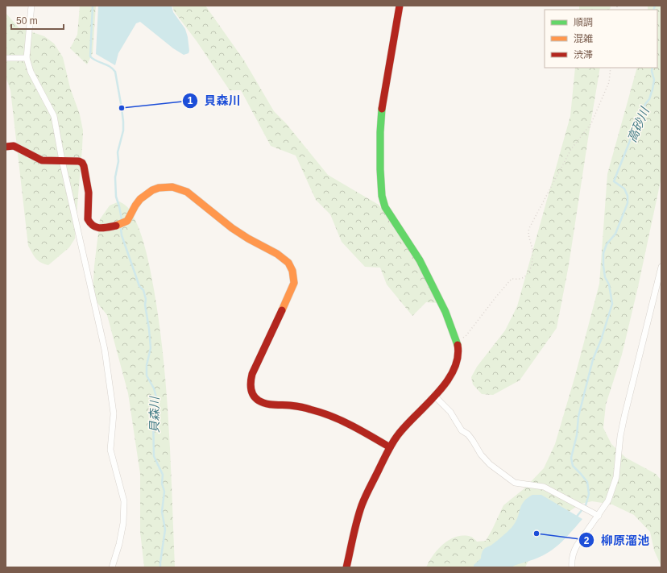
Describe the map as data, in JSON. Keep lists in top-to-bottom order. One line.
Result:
{"water":["高砂川","貝森川"],"places":["貝森川","柳原溜池"],"legend":["順調","混雑","渋滞"],"scale_bar":"50 m"}
